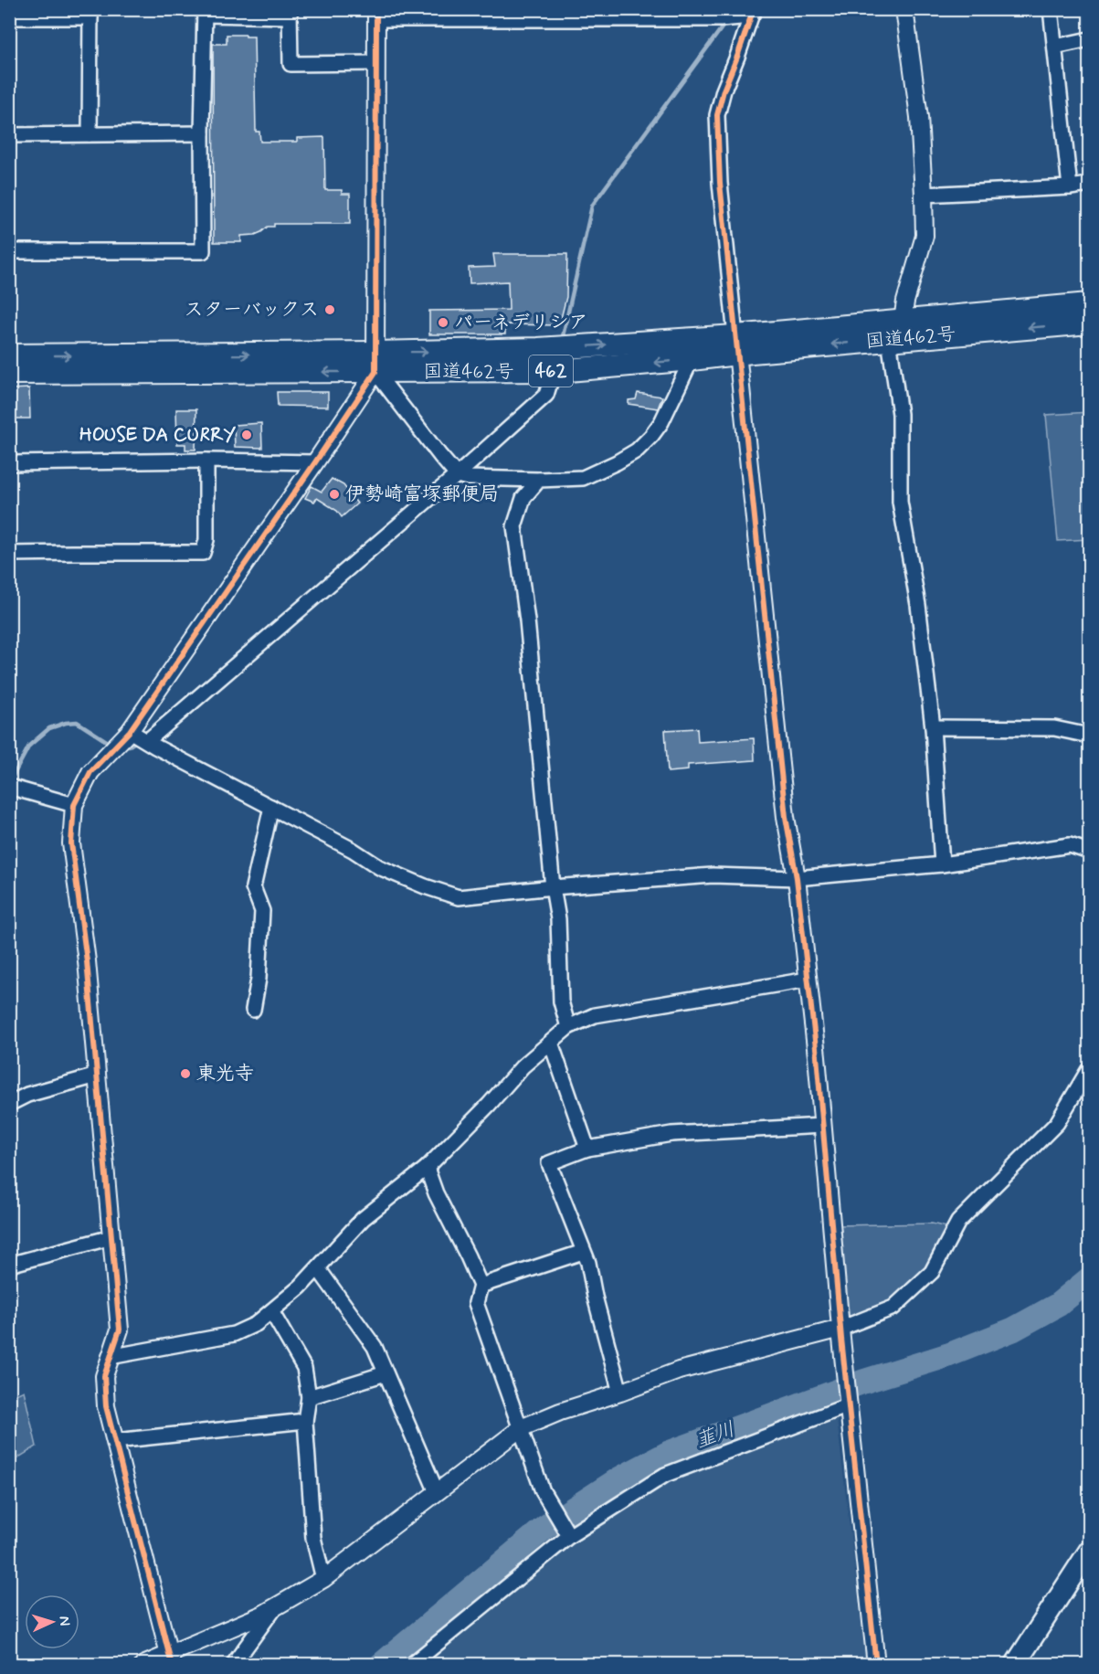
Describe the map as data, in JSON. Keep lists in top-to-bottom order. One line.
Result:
{"streets":{"highway":["国道462号","462"]},"water":["韮川"],"places":["スターバックス","パーネデリシア","HOUSE DA CURRY","伊勢崎富塚郵便局","東光寺"],"north":"right"}
